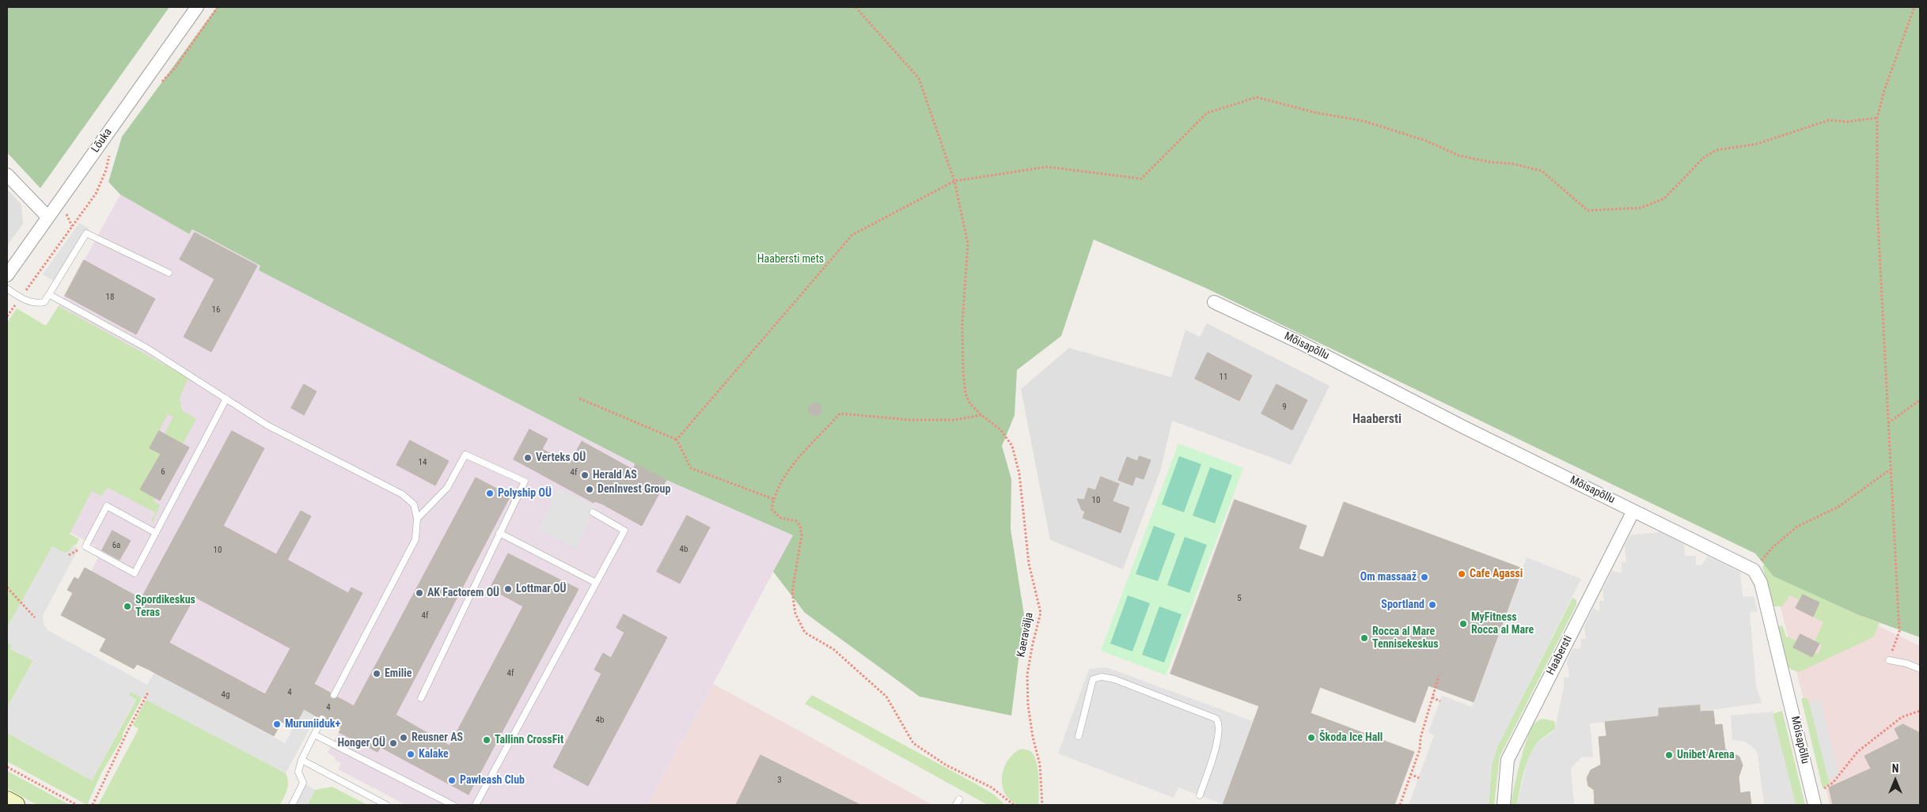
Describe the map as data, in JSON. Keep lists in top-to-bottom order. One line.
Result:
{"streets":{"street":["Lõuka","Mõisapõllu","Haabersti"],"path":["Kaeravälja"]},"crossings":[["Mõisapõllu","Haabersti"]],"districts":["Haabersti"],"parks":["Haabersti mets"],"places":["Verteks OÜ","Herald AS","DenInvest Group","Polyship OÜ","Cafe Agassi","Om massaaž","Lottmar OÜ","AK Factorem OÜ","Sportland","Spordikeskus Teras","MyFitness Rocca al Mare","Rocca al Mare Tennisekeskus","Emilie","Muruniiduk+","Reusner AS","Škoda Ice Hall","Tallinn CrossFit","Honger OÜ","Kalake","Unibet Arena","Pawleash Club"],"house_numbers":["18","16","11","9","14","6","4f","10","6a","4b","10","5","4f","4f","4","4g","4","4b","3"],"north":"top"}
